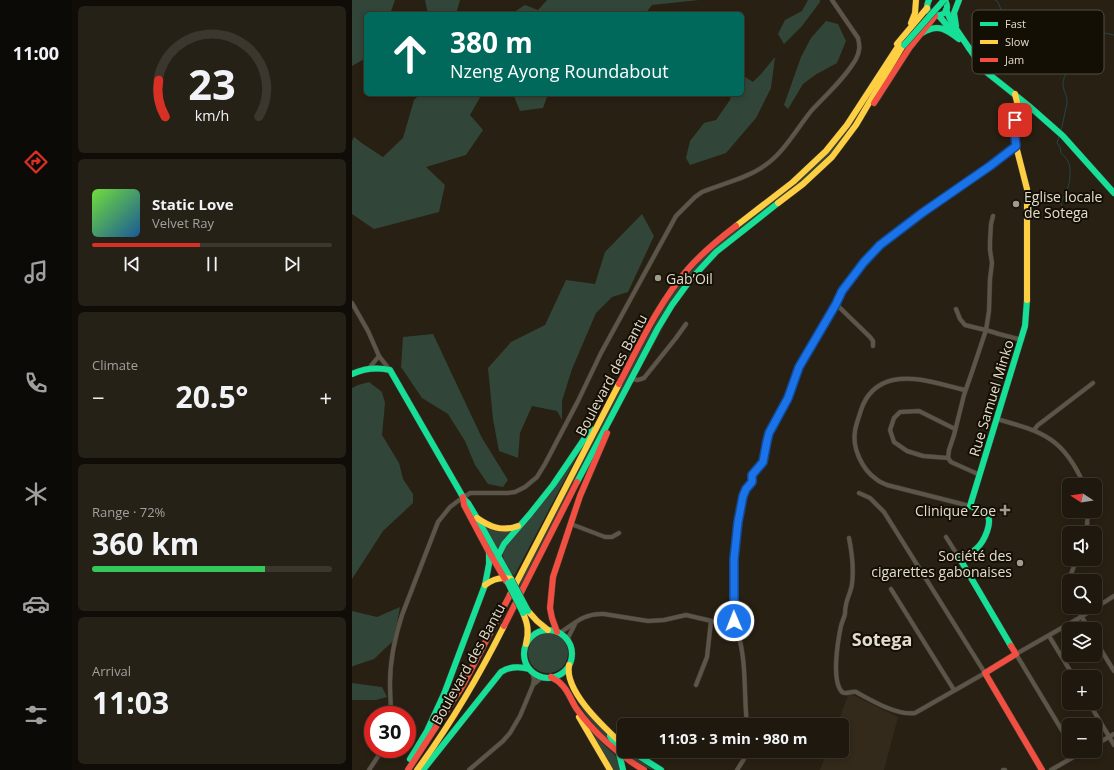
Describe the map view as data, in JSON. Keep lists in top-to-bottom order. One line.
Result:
{"streets":{"main road":["Boulevard des Bantu","Rue Samuel Minko"]},"districts":["Sotega"],"places":{"other":["Eglise locale de Sotega","Gab’Oil","Société des cigarettes gabonaises"],"health":["Clinique Zoe"]},"legend":["Fast","Slow","Jam"],"north":"left","page":{"tabs":"11:00","turn":["380 m","Nzeng Ayong Roundabout"],"song":["Static Love","Velvet Ray"],"tile":["Climate",["Range · 72%","360 km"],["Arrival","11:03"]],"heat":["−","20.5°","+"],"map_buttons":["+","−"],"limit":"30","trip":"11:03 · 3 min · 980 m","gauge":["23","km/h"]}}
